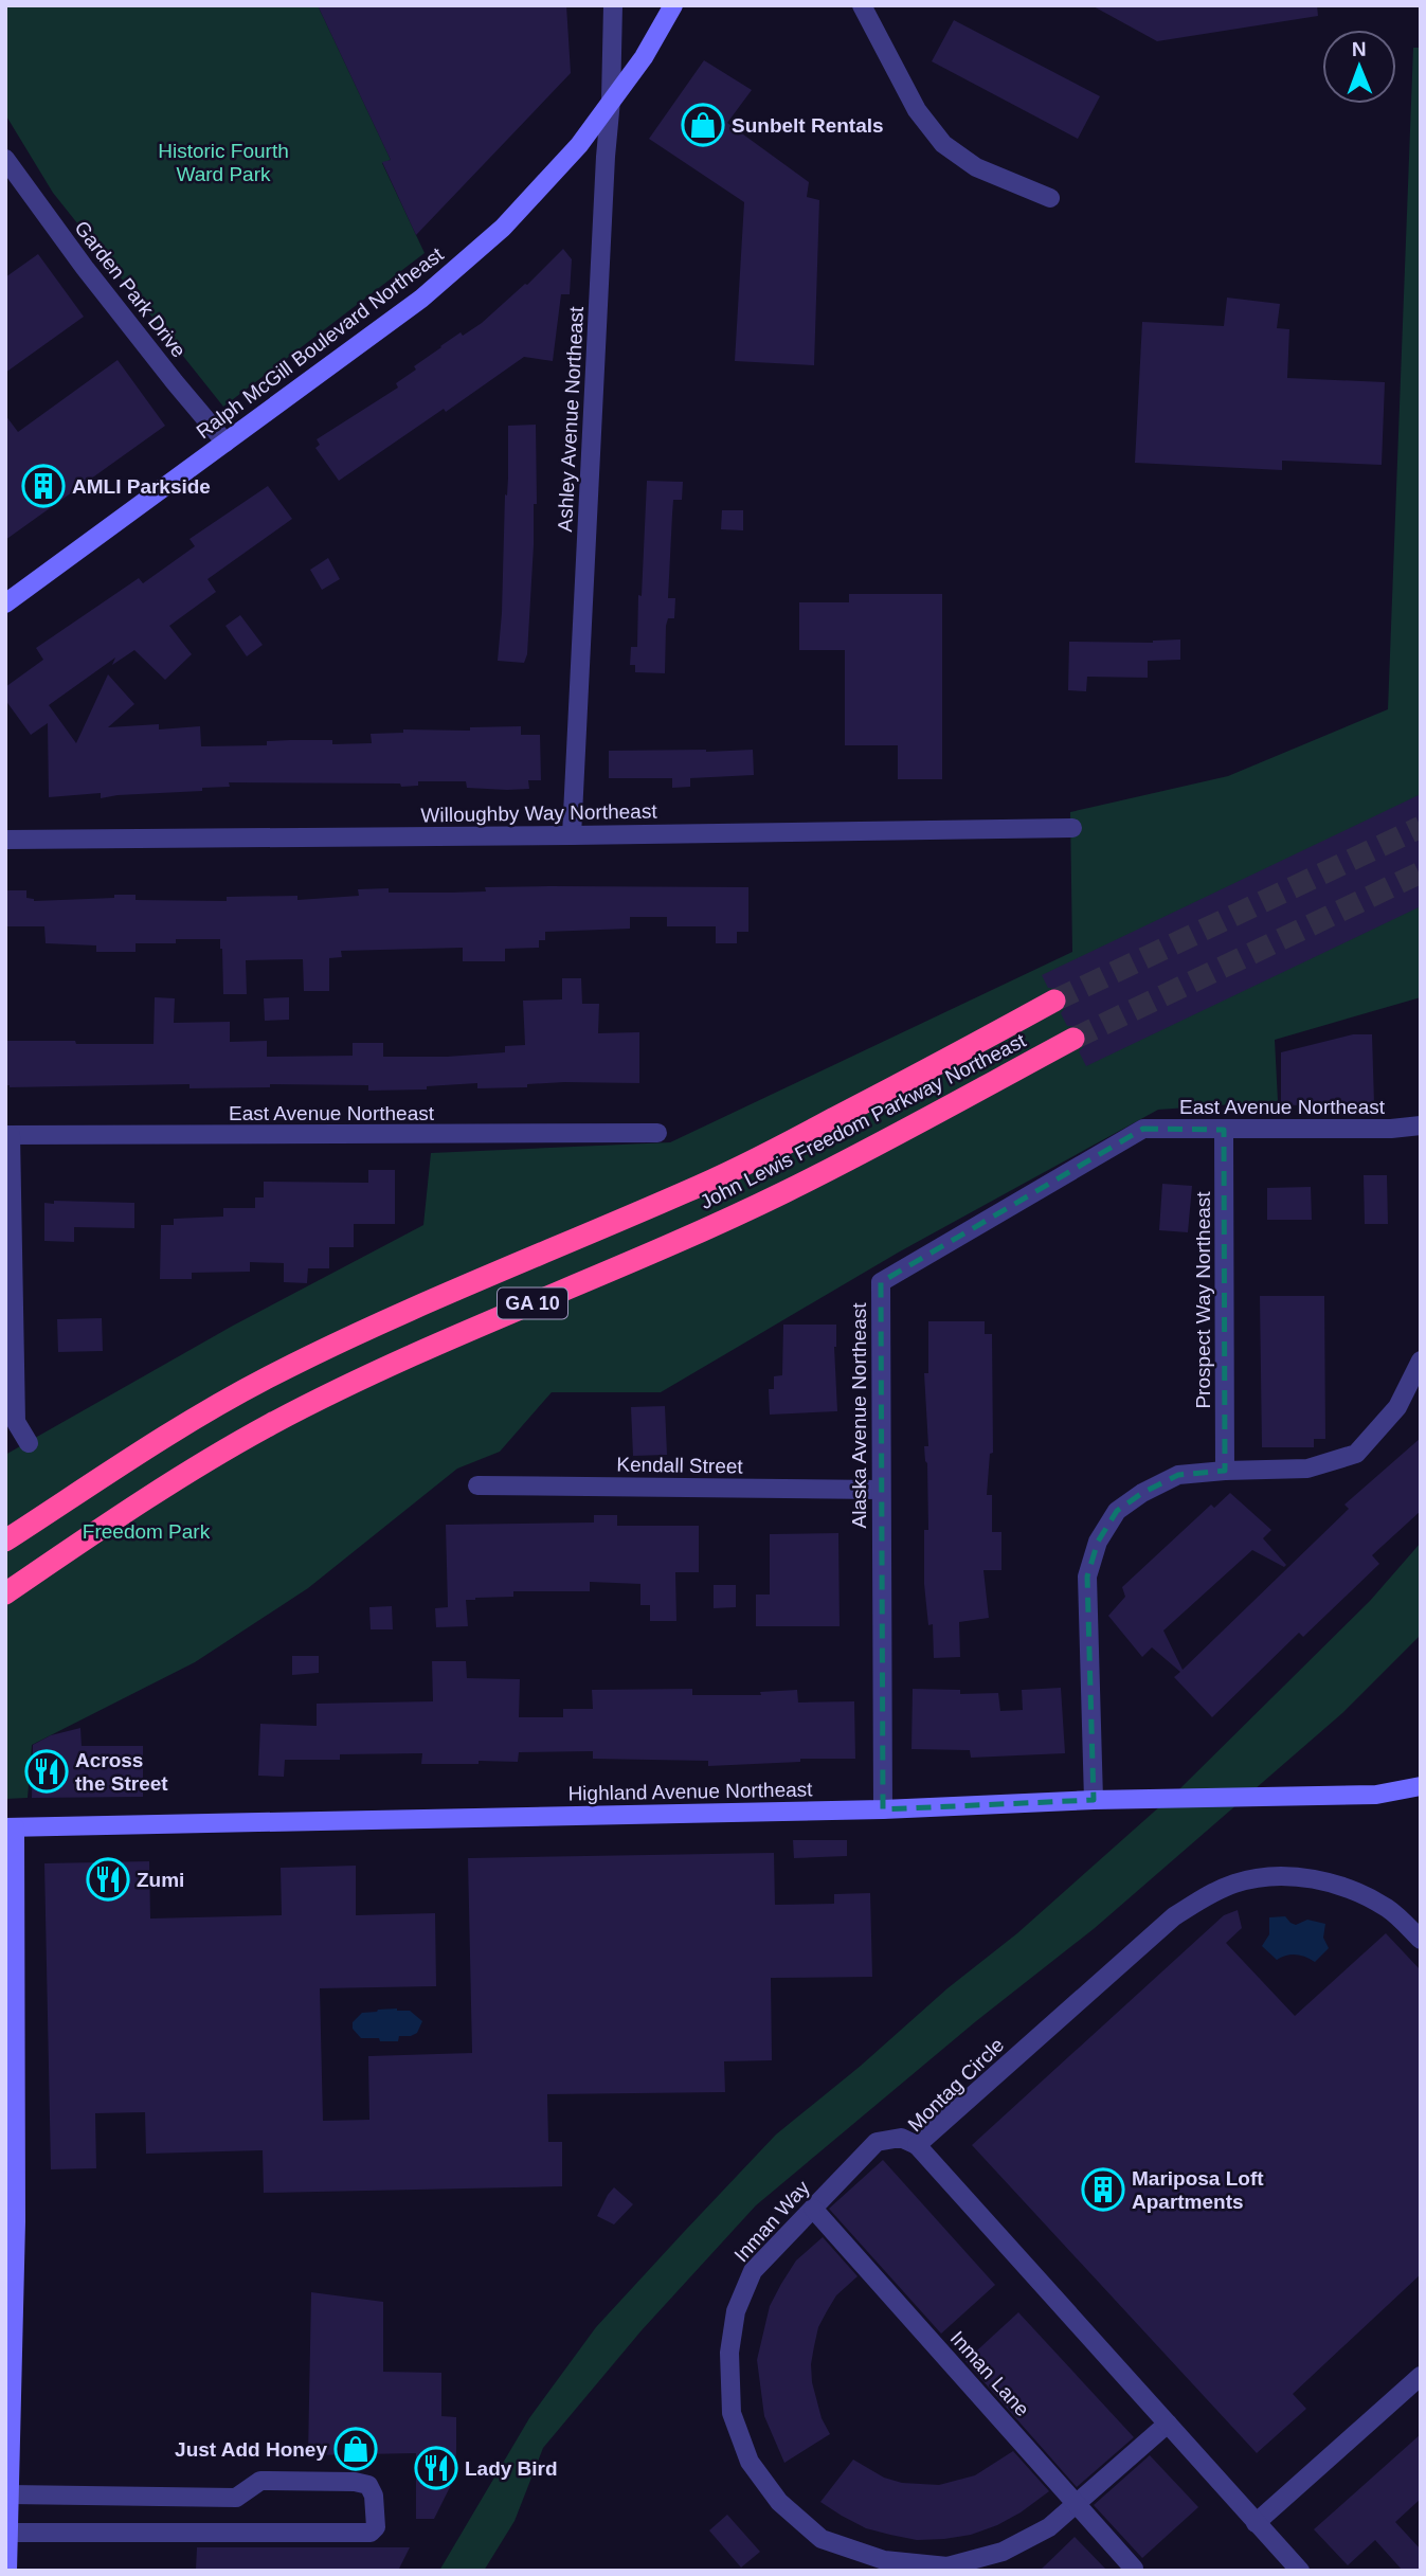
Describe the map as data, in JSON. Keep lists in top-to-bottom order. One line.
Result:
{"streets":{"highway":["John Lewis Freedom Parkway Northeast","GA 10"],"main road":["Ralph McGill Boulevard Northeast","Highland Avenue Northeast"],"street":["Garden Park Drive","Ashley Avenue Northeast","Willoughby Way Northeast","East Avenue Northeast","Prospect Way Northeast","Alaska Avenue Northeast","Kendall Street","Montag Circle","Inman Way","Inman Lane"]},"crossings":[["Garden Park Drive","Ralph McGill Boulevard Northeast"],["Ralph McGill Boulevard Northeast","Ashley Avenue Northeast"],["Ashley Avenue Northeast","Willoughby Way Northeast"],["East Avenue Northeast","Prospect Way Northeast"],["East Avenue Northeast","Alaska Avenue Northeast"],["Alaska Avenue Northeast","Kendall Street"],["Alaska Avenue Northeast","Highland Avenue Northeast"],["Montag Circle","Inman Way"],["Inman Way","Inman Lane"]],"parks":["Historic Fourth Ward Park","Freedom Park"],"places":{"shop":["Sunbelt Rentals","Just Add Honey"],"building":["AMLI Parkside","Mariposa Loft Apartments"],"restaurant":["Across the Street","Zumi","Lady Bird"]},"north":"top"}
